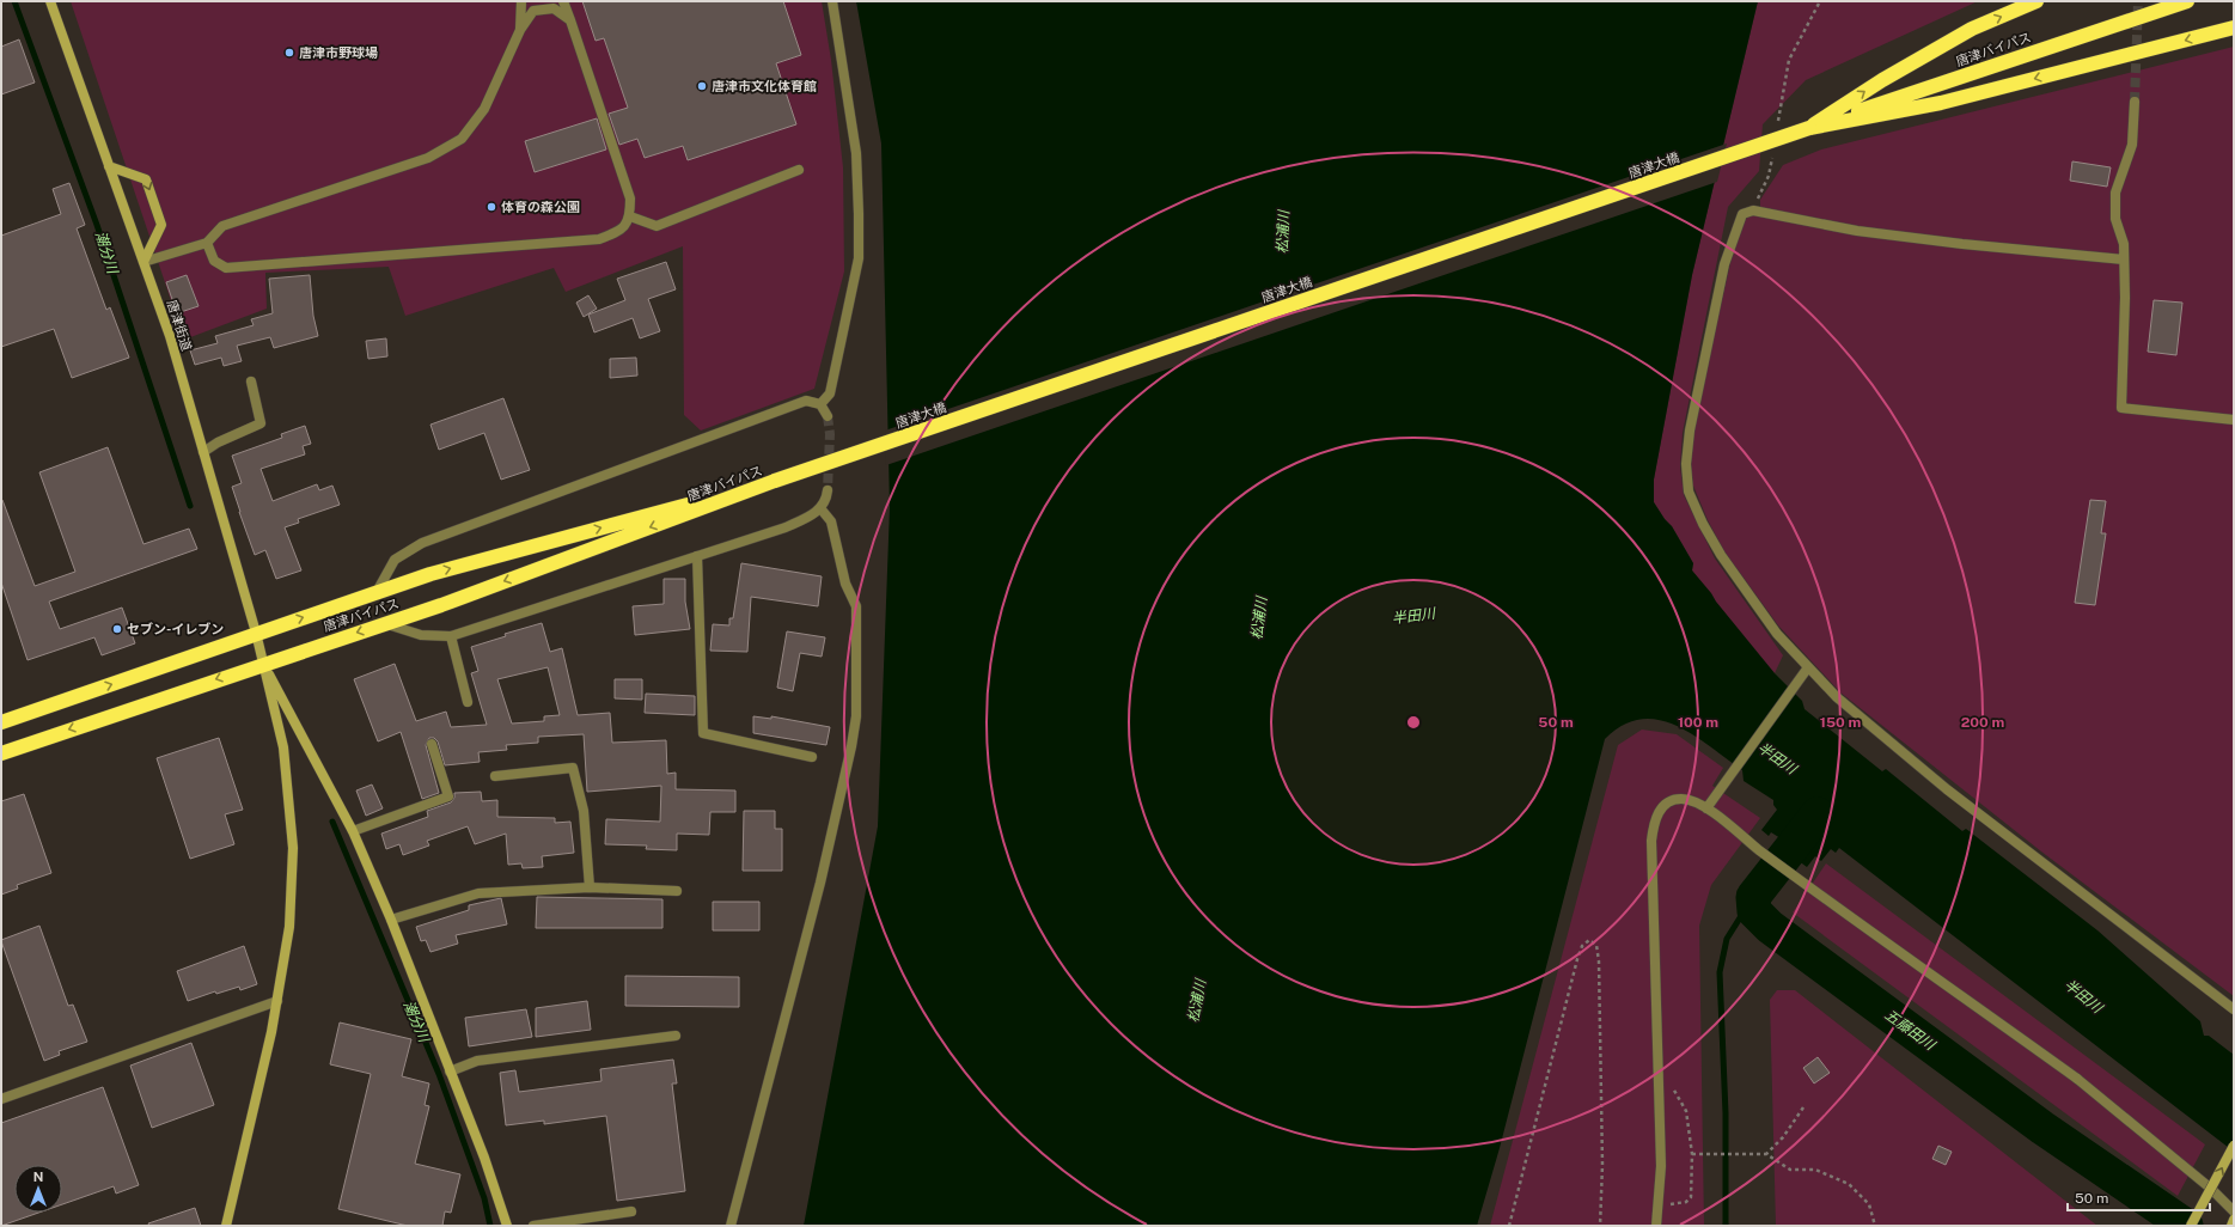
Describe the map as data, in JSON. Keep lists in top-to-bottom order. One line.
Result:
{"streets":{"highway":["唐津バイパス","唐津大橋"],"street":["唐津街道"]},"crossings":[["唐津バイパス","唐津大橋"],["唐津バイパス","唐津街道"]],"water":["松浦川","潮分川","半田川","五藤田川"],"places":["唐津市野球場","唐津市文化体育館","体育の森公園","セブン-イレブン"],"scale_bar":"50 m","north":"top","rings":["50 m","100 m","150 m","200 m"]}
